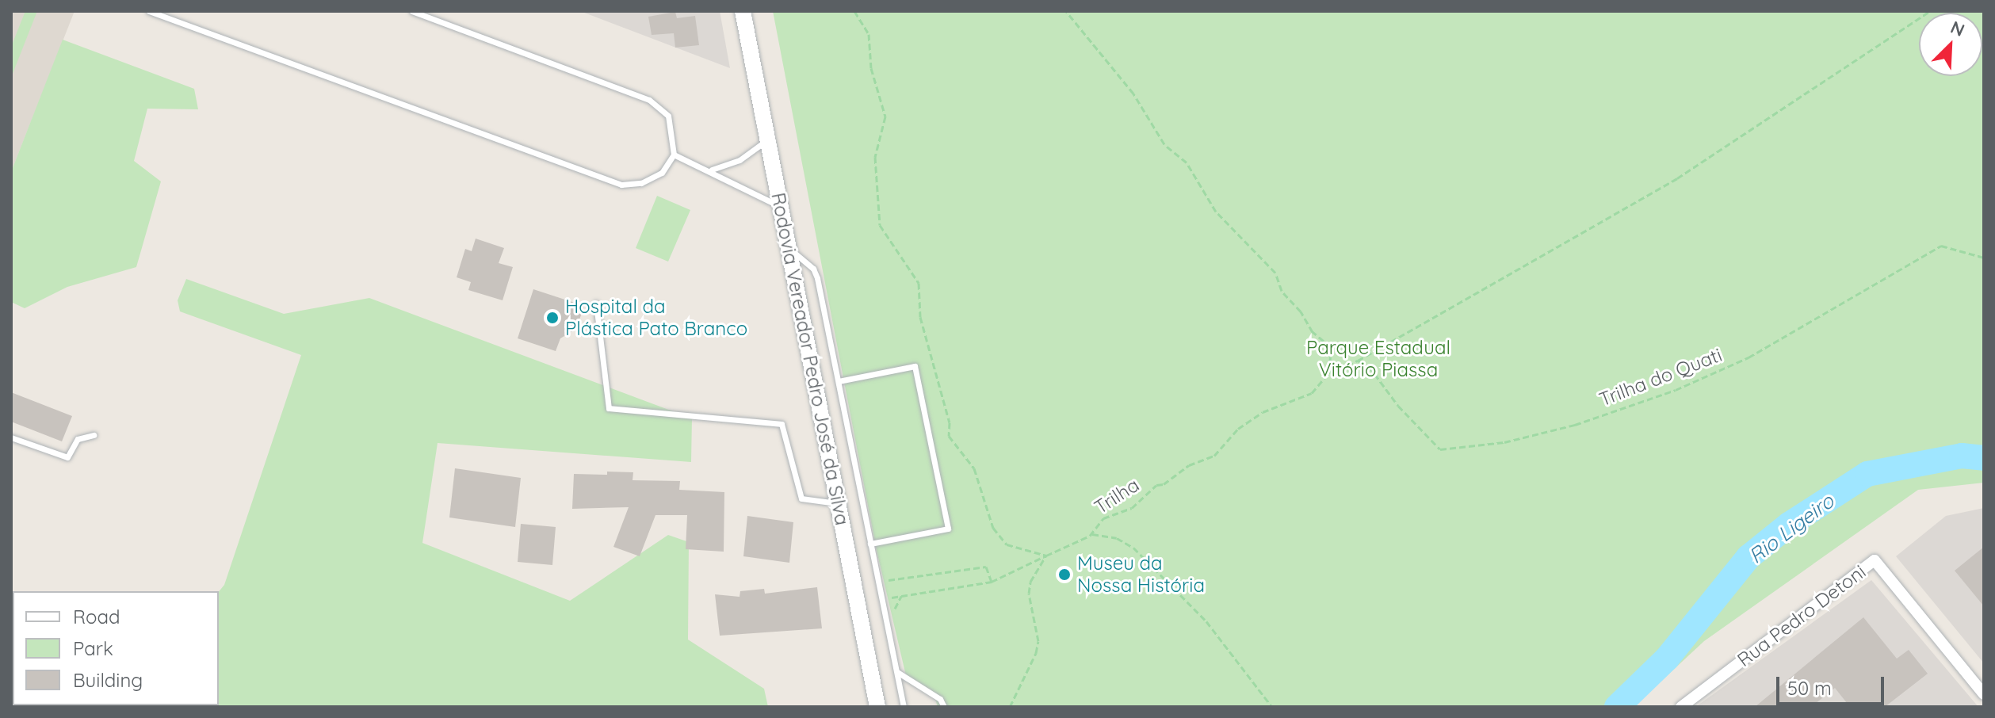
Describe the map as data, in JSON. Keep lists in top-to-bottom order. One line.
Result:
{"streets":{"main road":["Rodovia Vereador Pedro José da Silva"],"street":["Rua Pedro Detoni"],"path":["Trilha do Quati","Trilha"]},"water":["Rio Ligeiro"],"parks":["Parque Estadual Vitório Piassa"],"places":["Hospital da Plástica Pato Branco","Museu da Nossa História"],"legend":["Road","Park","Building"],"scale_bar":"50 m","north":"top right"}
